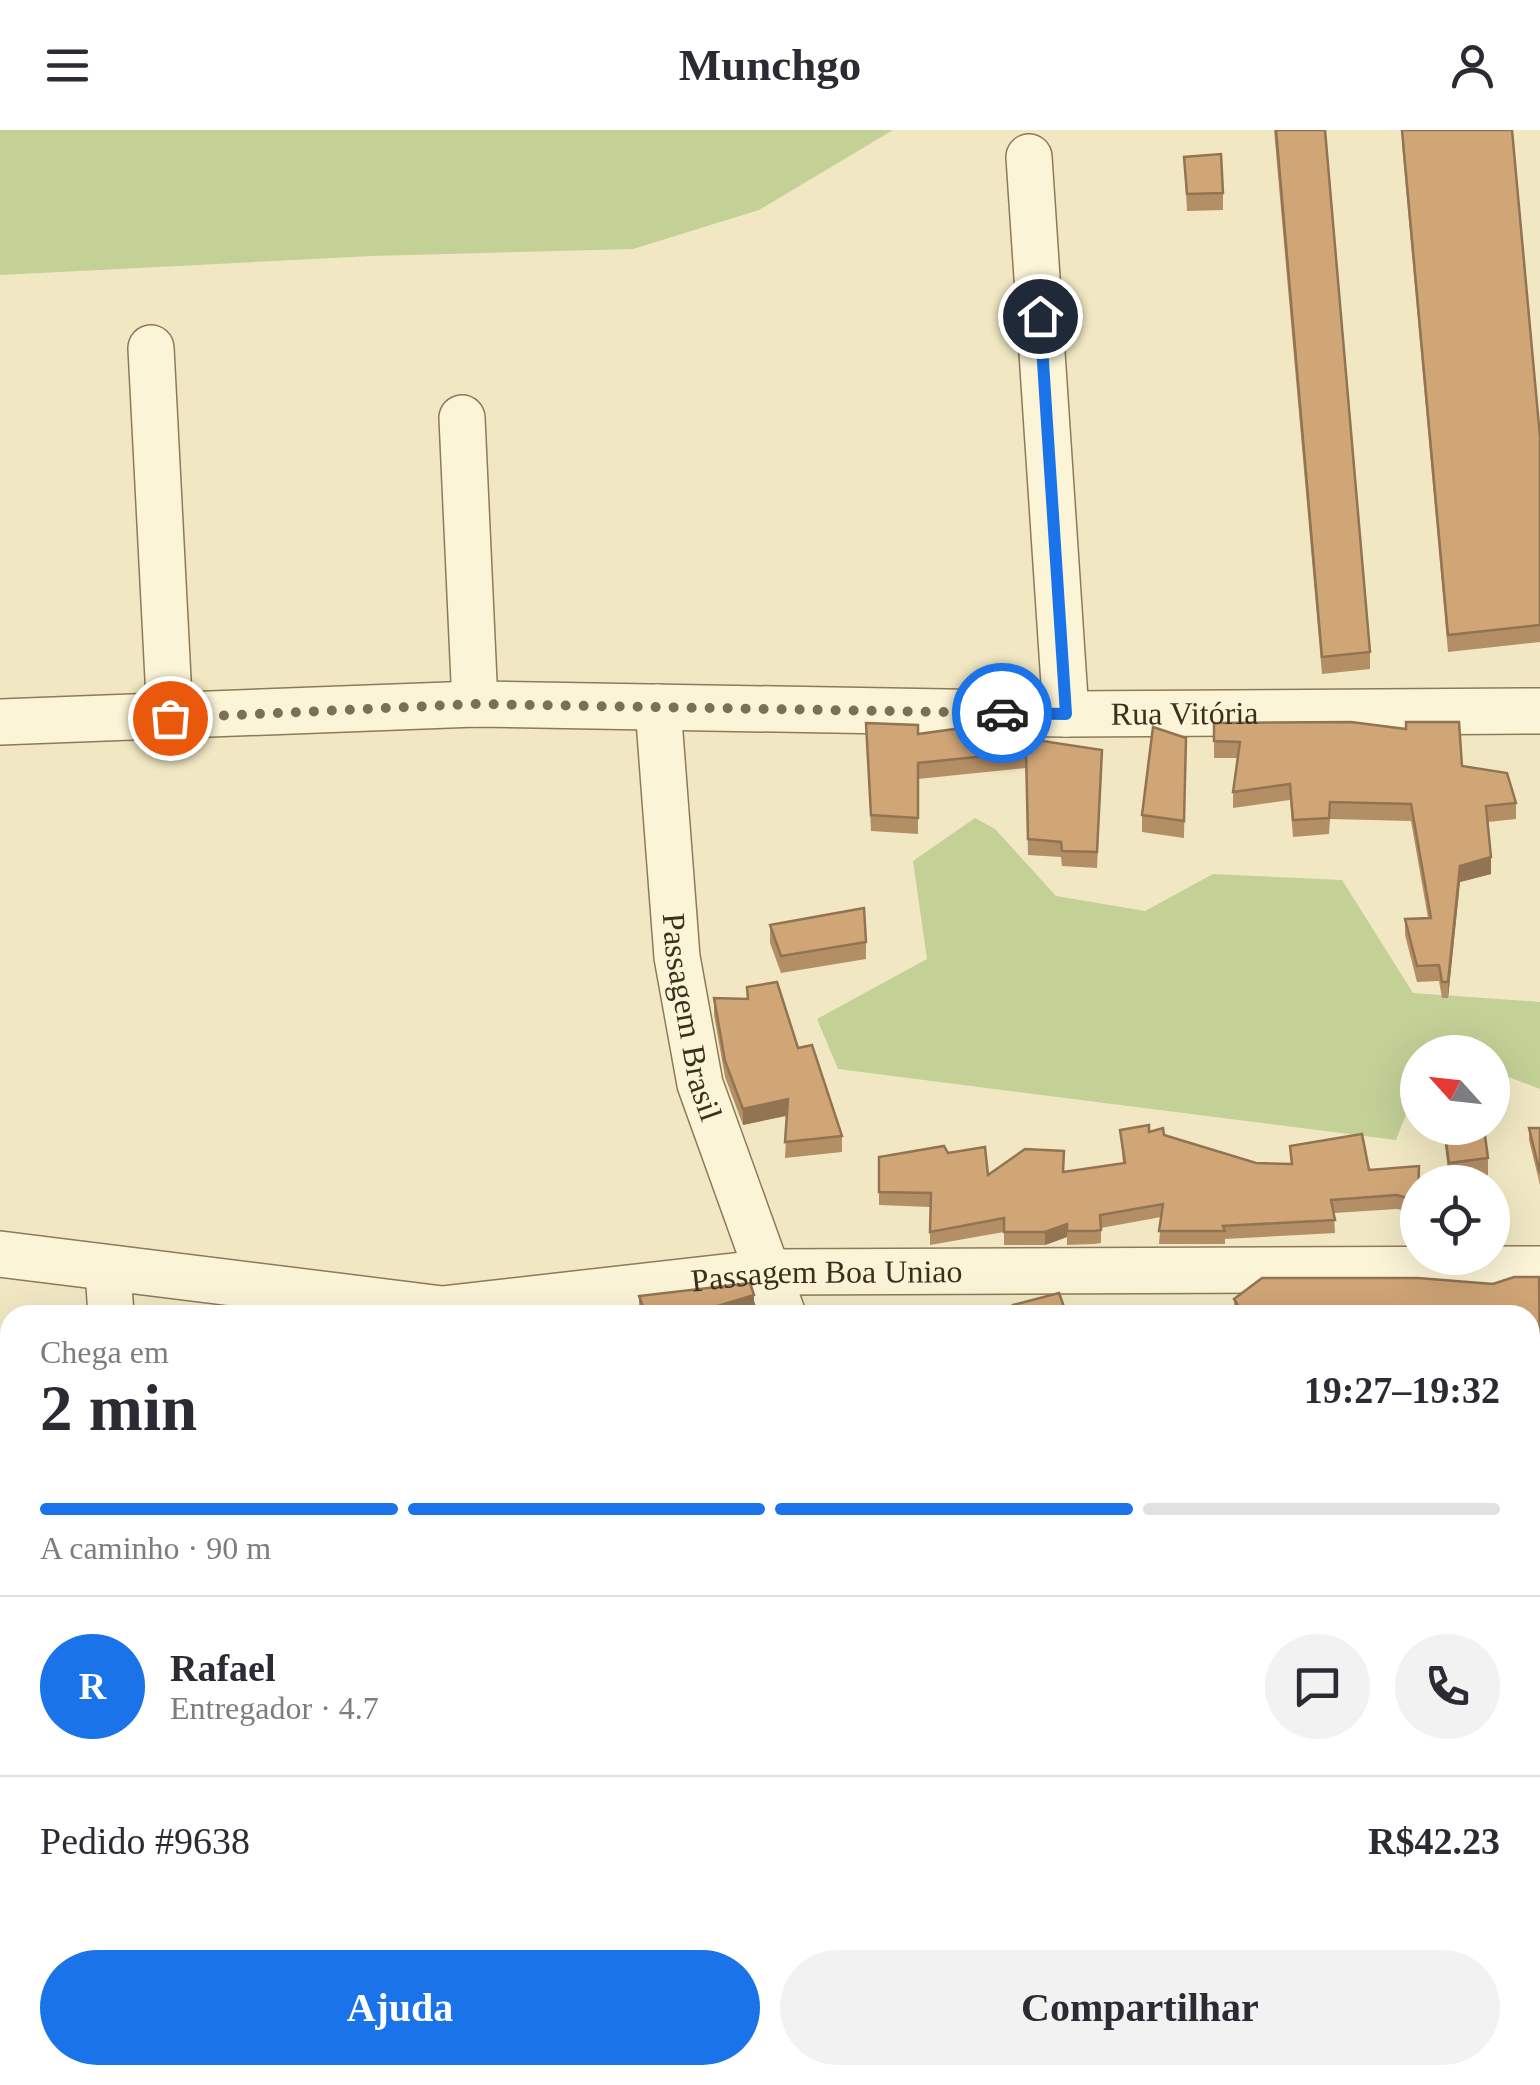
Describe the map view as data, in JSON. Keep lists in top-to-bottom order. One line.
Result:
{"streets":{"street":["Rua Vitória","Passagem Brasil","Passagem Boa Uniao"]},"crossings":[["Rua Vitória","Passagem Brasil"],["Passagem Brasil","Passagem Boa Uniao"]],"north":"top left","page":{"header":"Munchgo","heading":["2 min","Chega em","19:27–19:32"],"panel":["Rafael","Entregador · 4.7","Pedido #9638","R$42.23"],"bar":"A caminho · 90 m","round":"R","buttons":["Ajuda","Compartilhar"]}}
